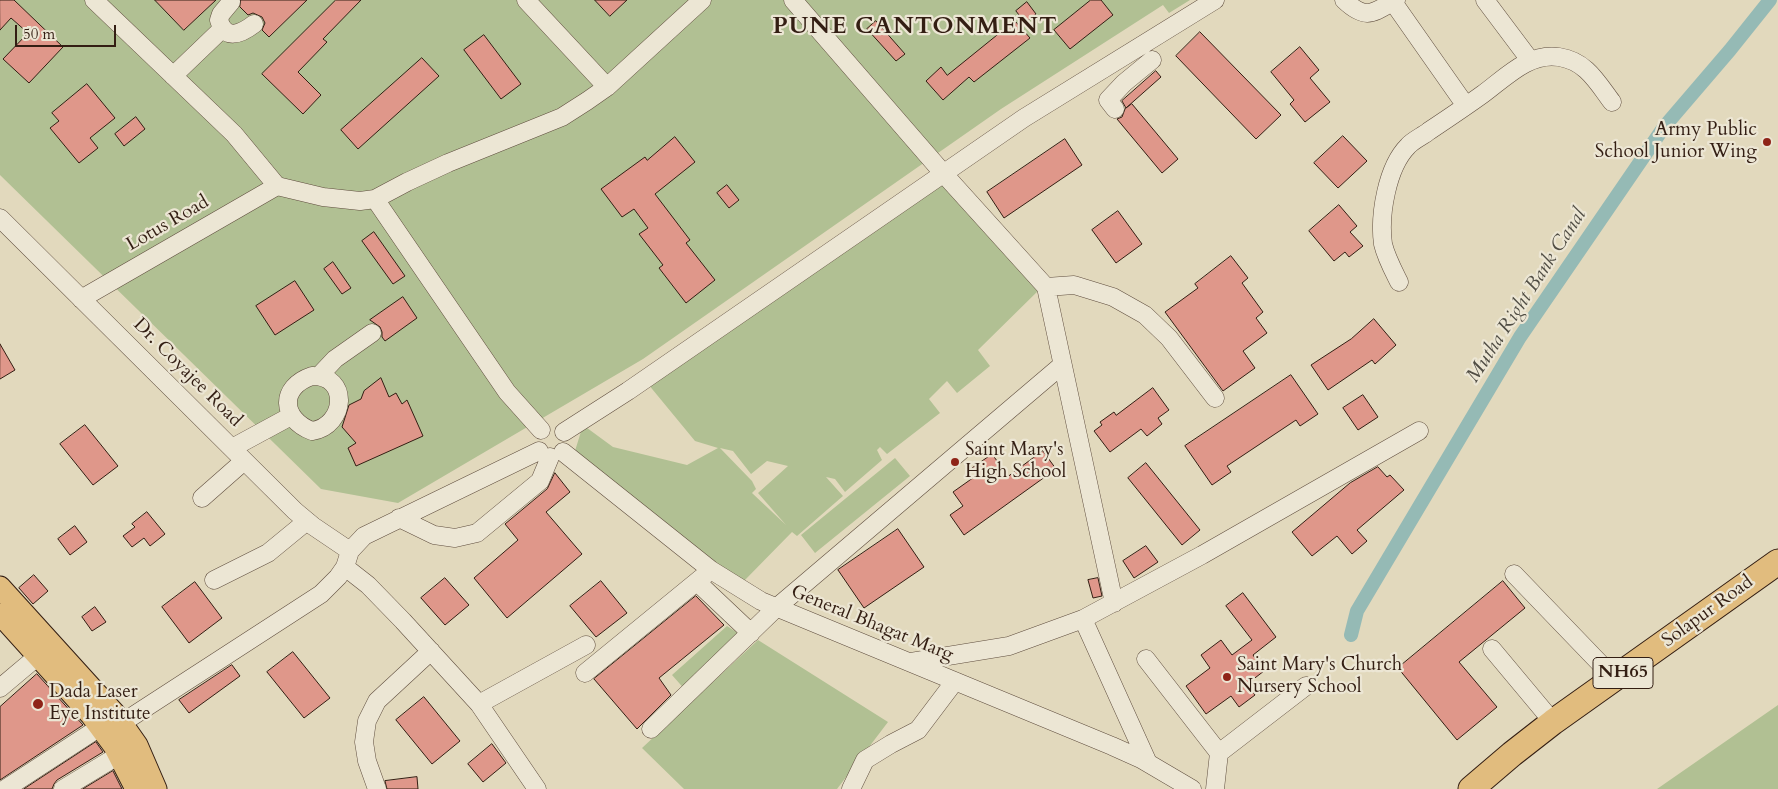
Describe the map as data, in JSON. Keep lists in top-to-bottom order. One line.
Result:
{"streets":{"highway":["Solapur Road","NH65"],"street":["Lotus Road","Dr. Coyajee Road","General Bhagat Marg"]},"crossings":[["Lotus Road","Dr. Coyajee Road"]],"districts":["PUNE CANTONMENT"],"water":["Mutha Right Bank Canal"],"places":["Army Public School Junior Wing","Saint Mary's High School","Saint Mary's Church Nursery School","Dada Laser Eye Institute"],"scale_bar":"50 m"}
